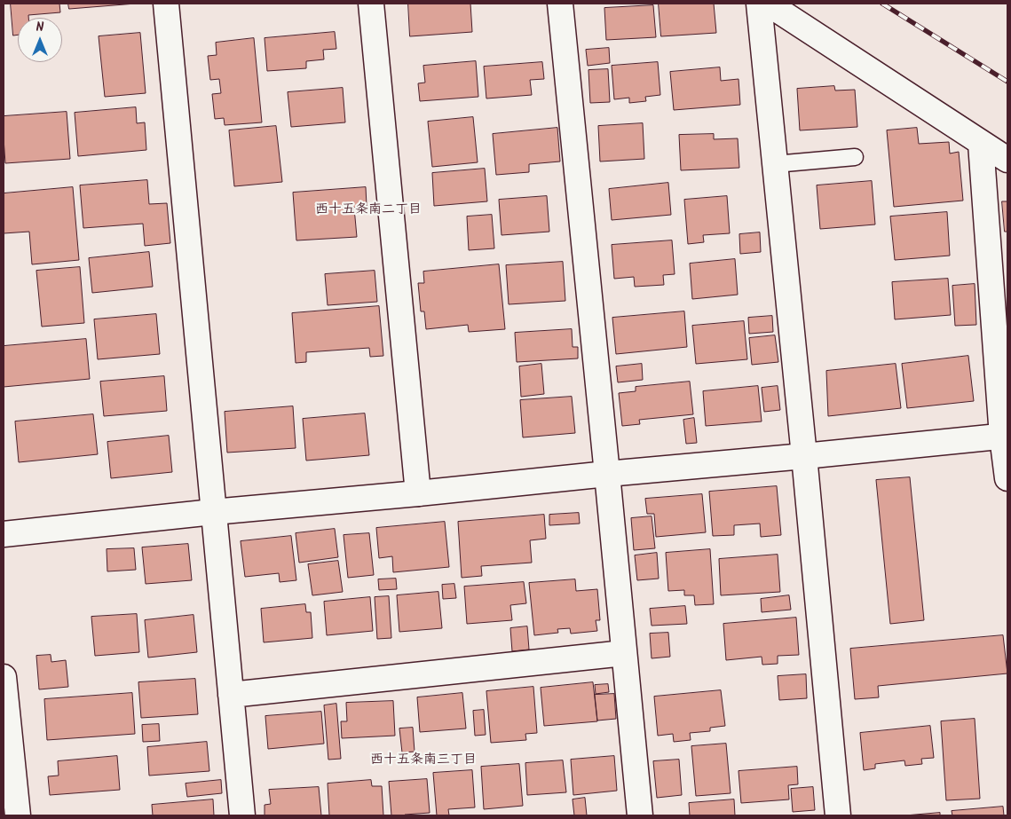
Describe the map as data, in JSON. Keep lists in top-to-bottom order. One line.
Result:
{"districts":["西十五条南二丁目","西十五条南三丁目"],"north":"top"}
